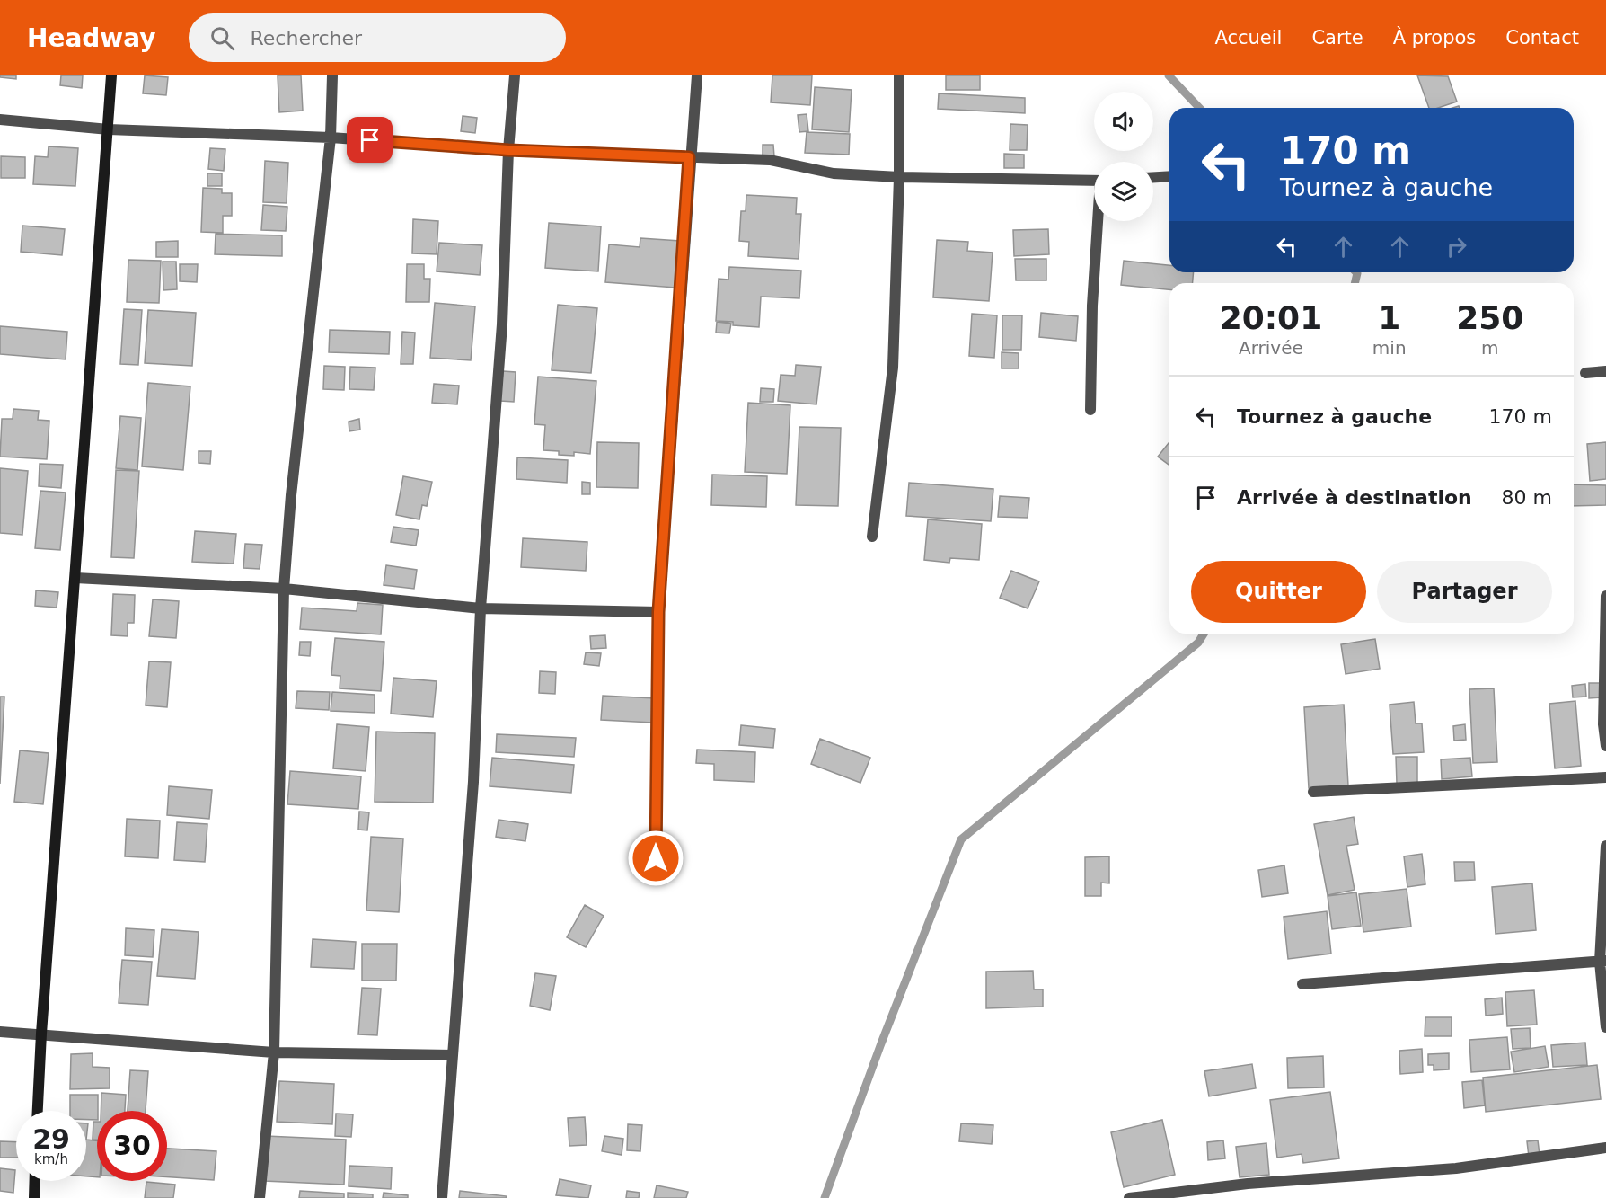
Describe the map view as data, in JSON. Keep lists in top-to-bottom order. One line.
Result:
{"page":{"header":"Headway","search":"Rechercher","nav":["Accueil","Carte","À propos","Contact"],"turn":["170 m","Tournez à gauche"],"eta":["20:01","Arrivée","1","min","250","m"],"list":[{"name":"Tournez à gauche","value":"170 m"},{"name":"Arrivée à destination","value":"80 m"}],"buttons":["Quitter","Partager"],"speed":"29 km/h","limit":"30"}}
